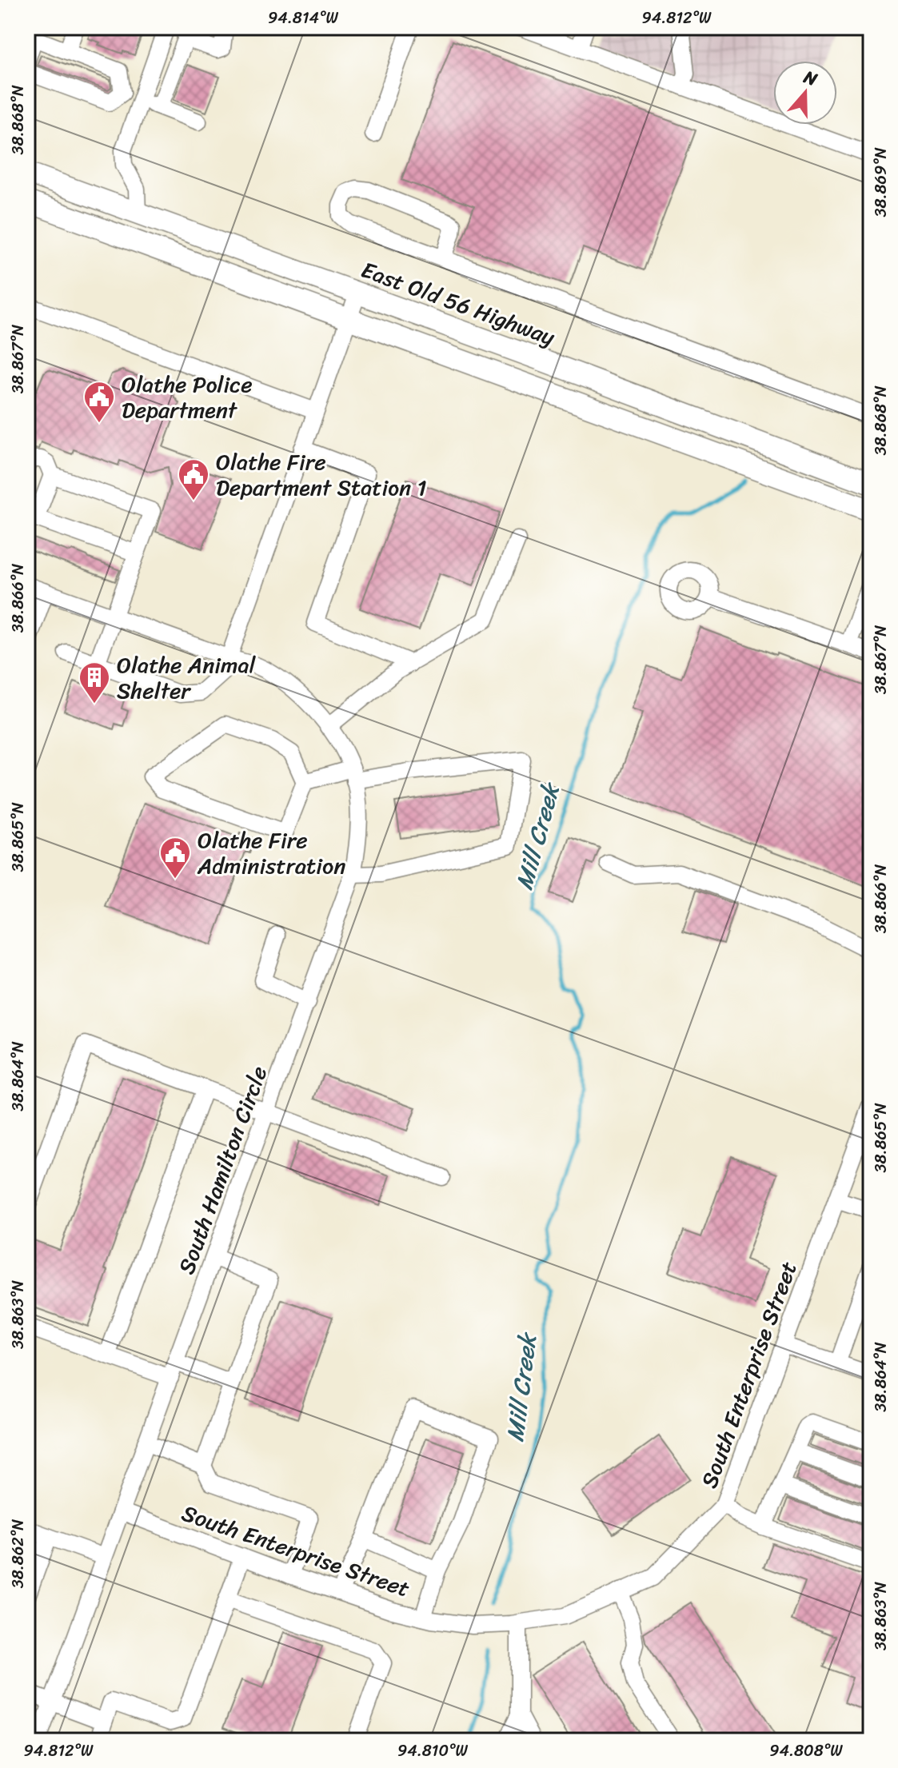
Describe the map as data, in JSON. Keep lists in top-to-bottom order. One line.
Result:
{"streets":{"main road":["East Old 56 Highway"],"street":["South Hamilton Circle","South Enterprise Street"]},"crossings":[["South Hamilton Circle","South Enterprise Street"]],"water":["Mill Creek"],"places":{"public building":["Olathe Police Department","Olathe Fire Department Station 1","Olathe Fire Administration"],"building":["Olathe Animal Shelter"]},"north":"top","coordinates":["94.814°W","94.812°W","38.868°N","38.869°N","38.867°N","38.866°N","38.865°N","38.864°N","38.863°N","38.862°N","94.810°W","94.808°W"]}
